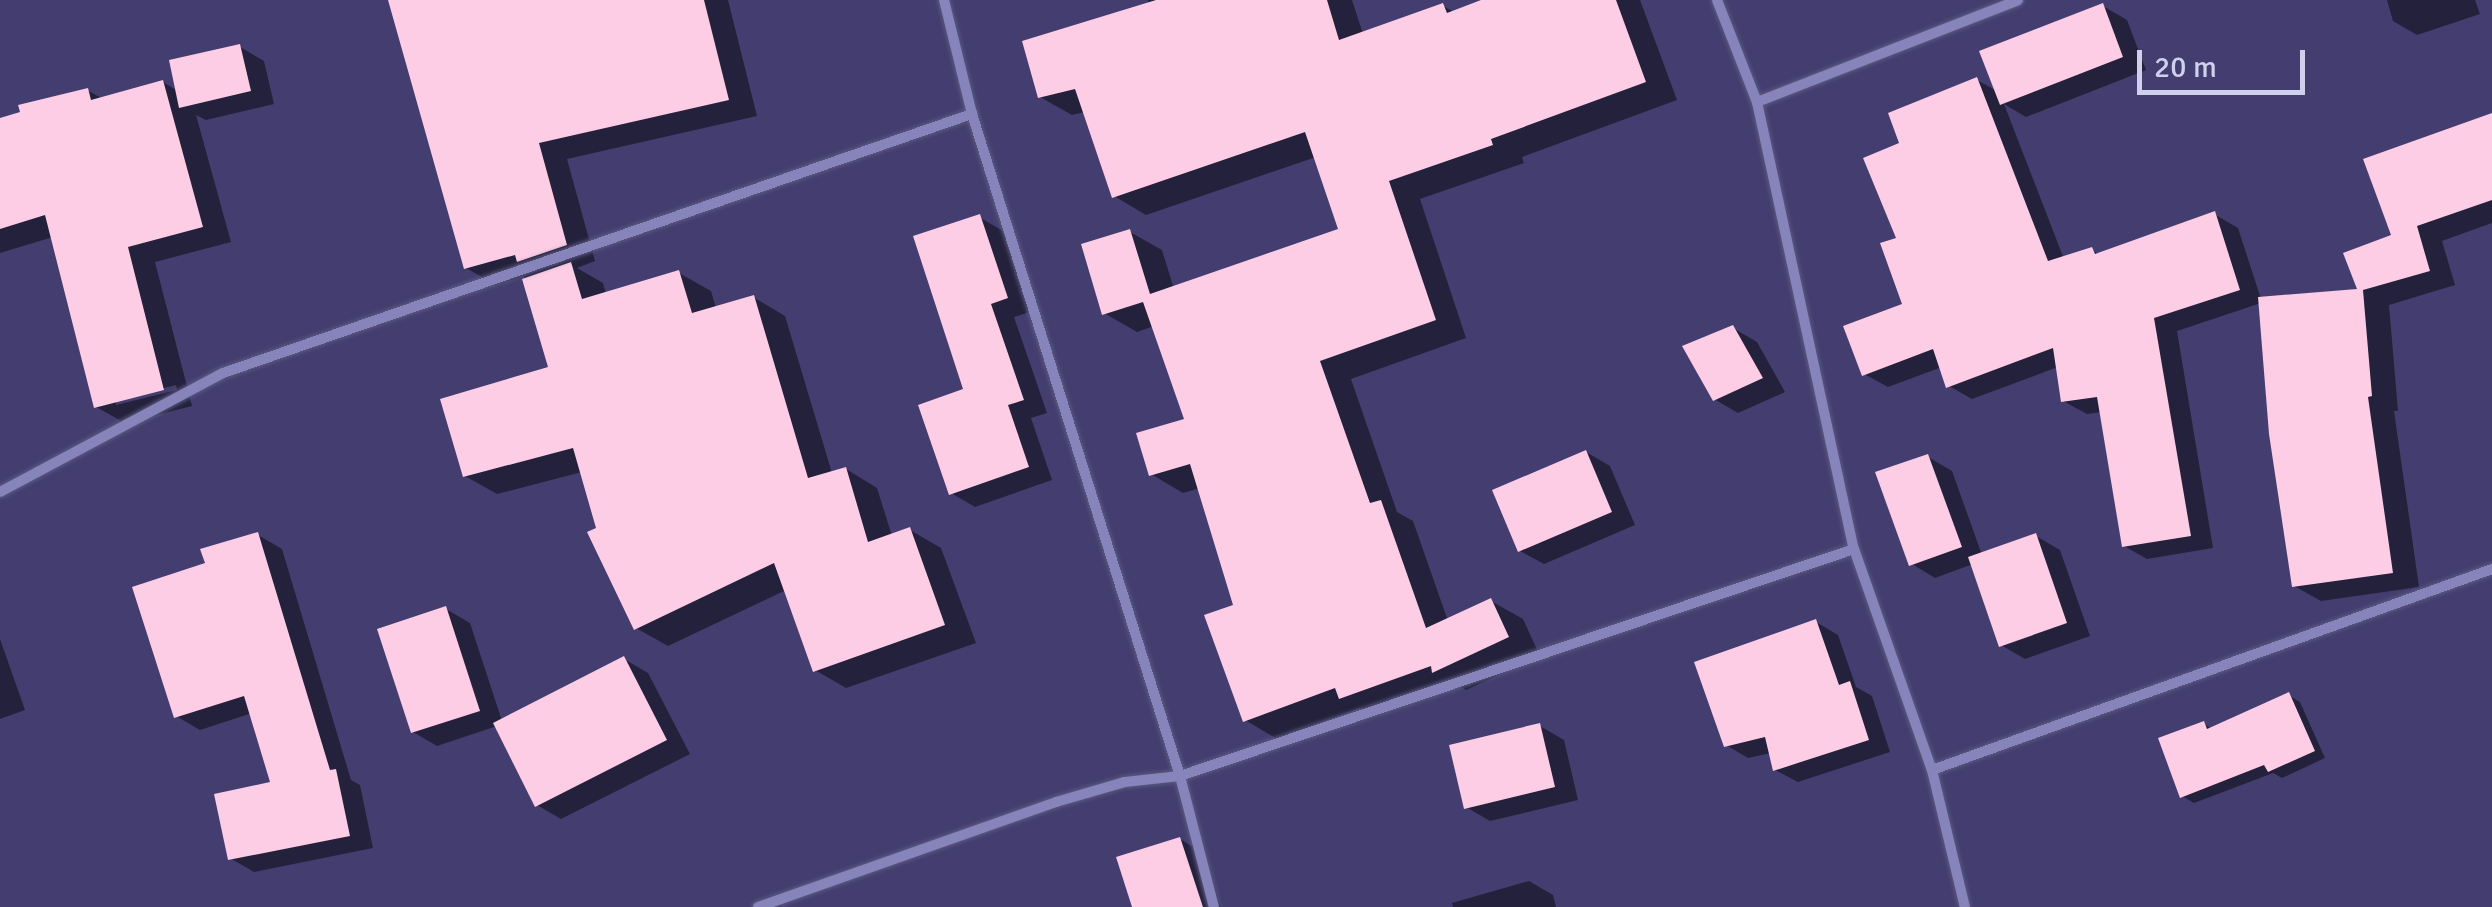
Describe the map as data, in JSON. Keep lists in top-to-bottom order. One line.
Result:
{"scale_bar":"20 m"}
